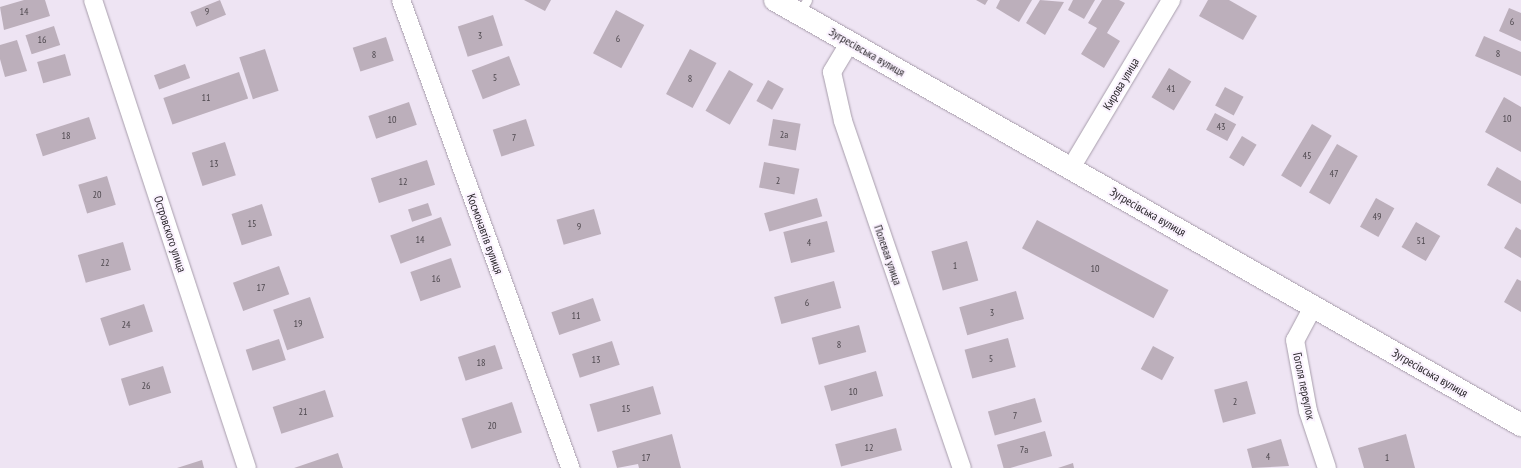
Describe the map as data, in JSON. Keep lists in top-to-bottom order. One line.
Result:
{"streets":{"street":["Зугресівська вулиця","Кирова улица","Островского улица","Космонавтів вулиця","Полевая улица","Гоголя переулок"]},"crossings":[["Зугресівська вулиця","Кирова улица"],["Зугресівська вулиця","Полевая улица"],["Зугресівська вулиця","Гоголя переулок"]],"house_numbers":["14","9","6","3","6","16","8","8","5","8","41","11","10","10","43","2а","18","7","45","13","47","2","12","20","49","15","9","14","51","4","22","1","10","16","17","6","3","11","19","24","8","5","13","18","26","10","2","15","21","7","20","12","7а","4","17","1"]}
